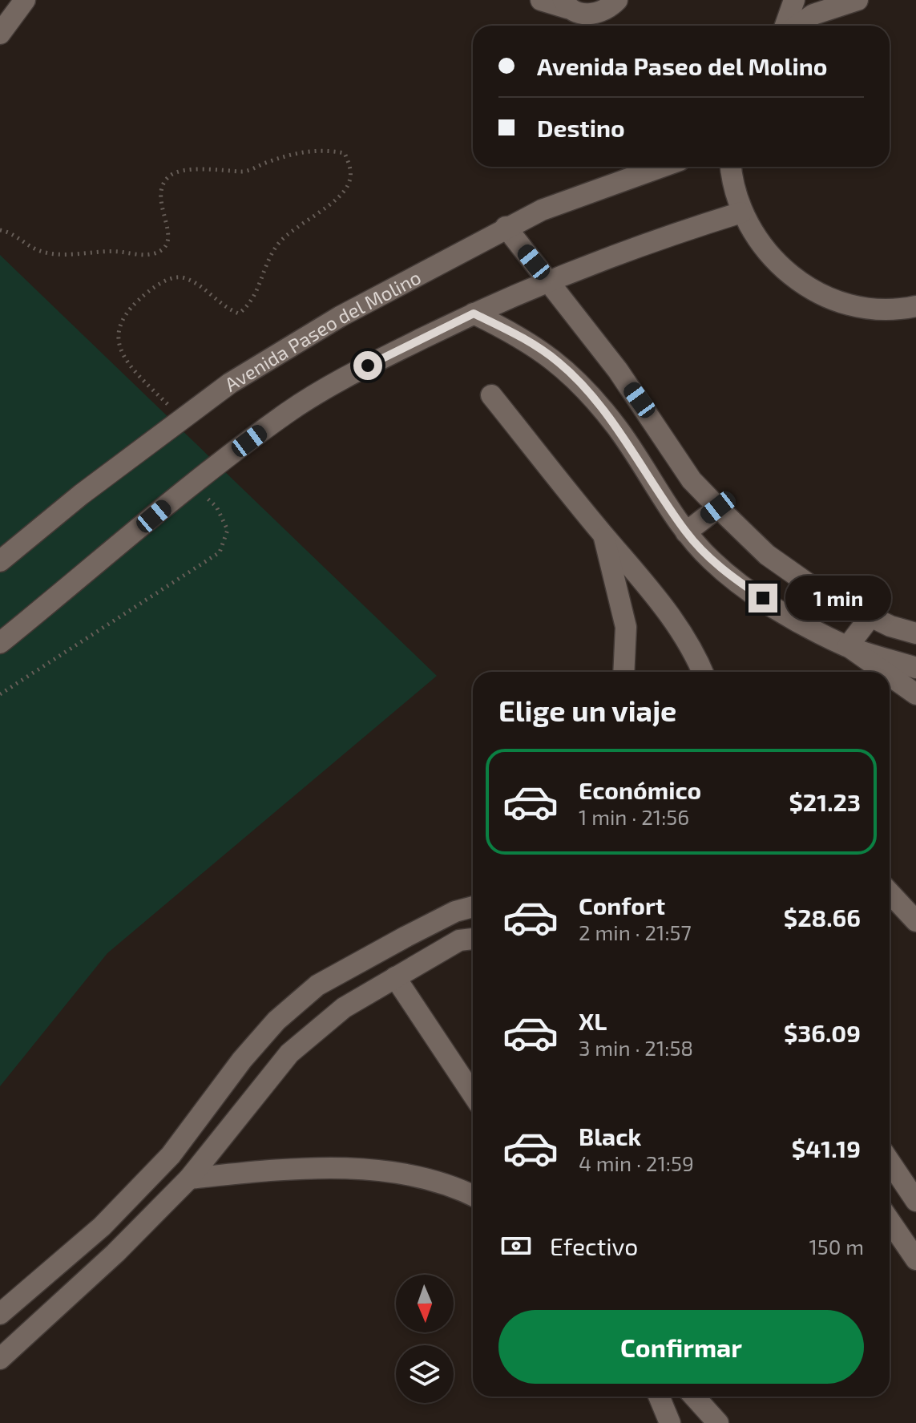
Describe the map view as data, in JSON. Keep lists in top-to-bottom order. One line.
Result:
{"streets":{"street":["Avenida Paseo del Molino"]},"north":"bottom","page":{"banner":["Avenida Paseo del Molino","Destino"],"bubble":"1 min","heading":"Elige un viaje","list":[{"name":"Económico","note":"1 min · 21:56","value":"$21.23"},{"name":"Confort","note":"2 min · 21:57","value":"$28.66"},{"name":"XL","note":"3 min · 21:58","value":"$36.09"},{"name":"Black","note":"4 min · 21:59","value":"$41.19"}],"pay":["Efectivo","150 m"],"buttons":"Confirmar"}}
